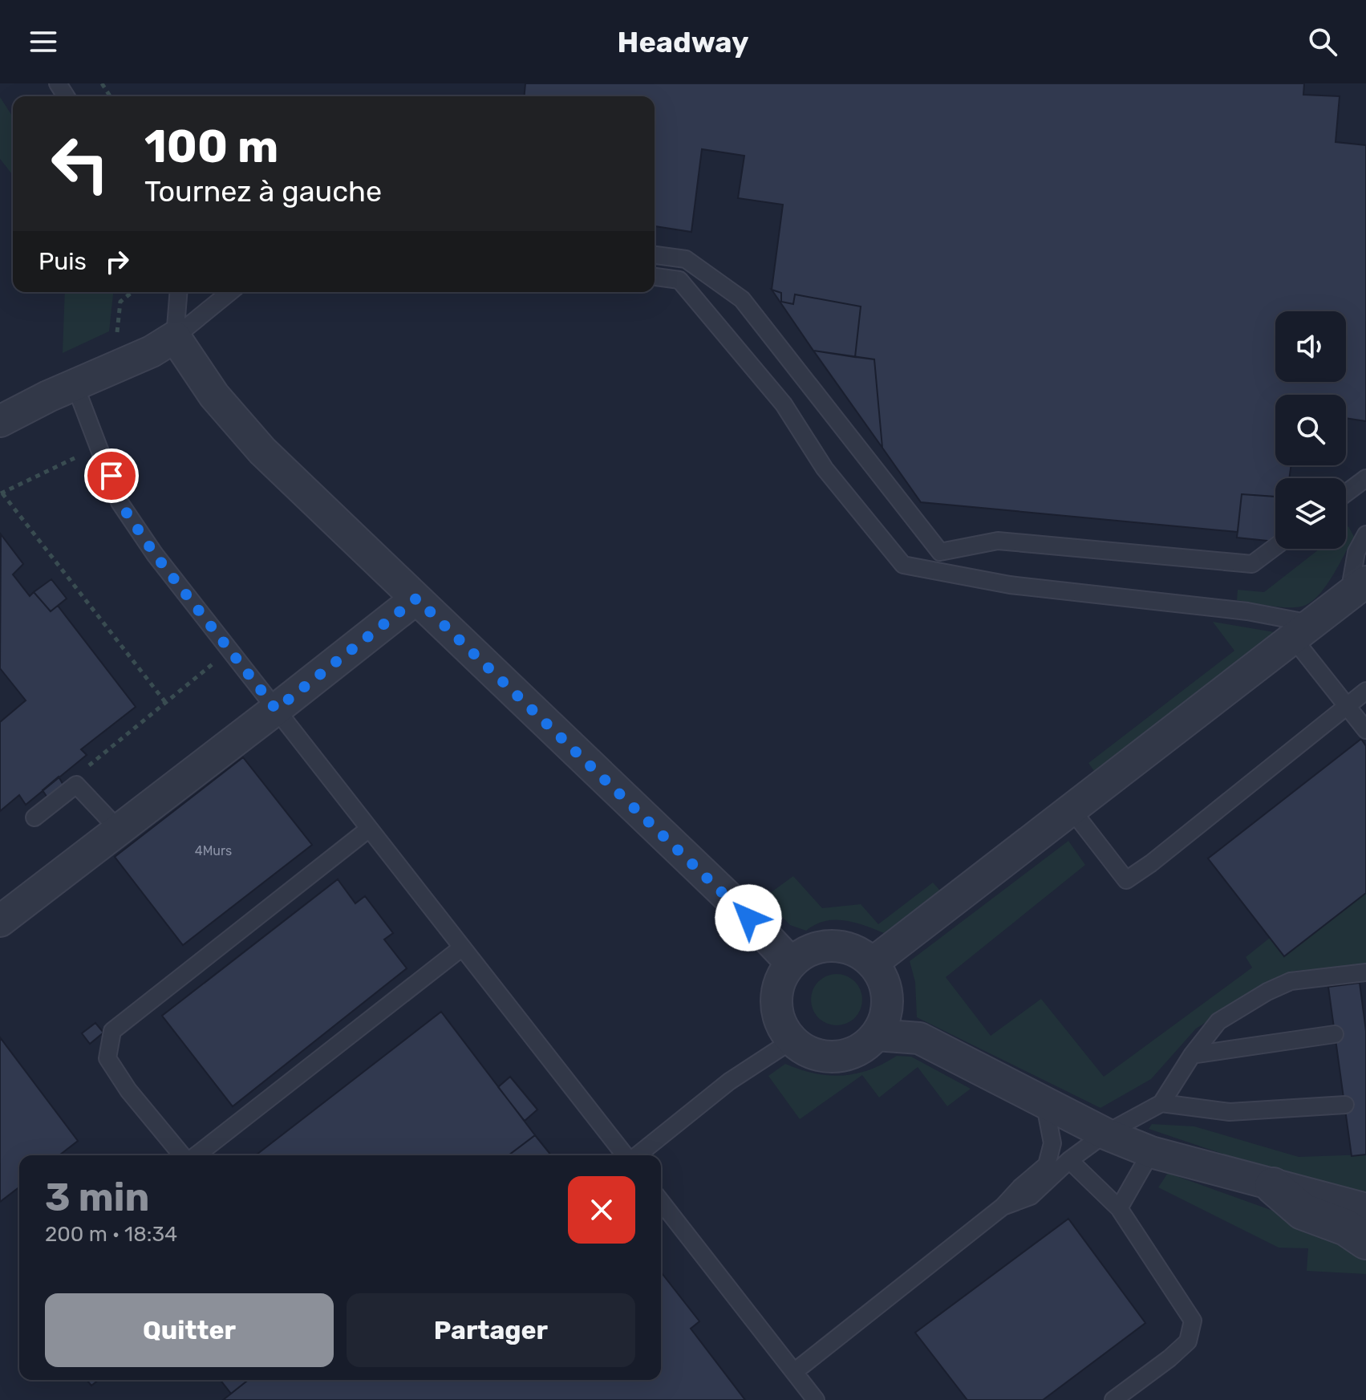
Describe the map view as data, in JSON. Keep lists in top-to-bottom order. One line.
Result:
{"house_numbers":["4Murs"],"page":{"header":"Headway","turn":["100 m","Tournez à gauche"],"then":"Puis","heading":["3 min","200 m · 18:34"],"buttons":["Quitter","Partager"]}}
